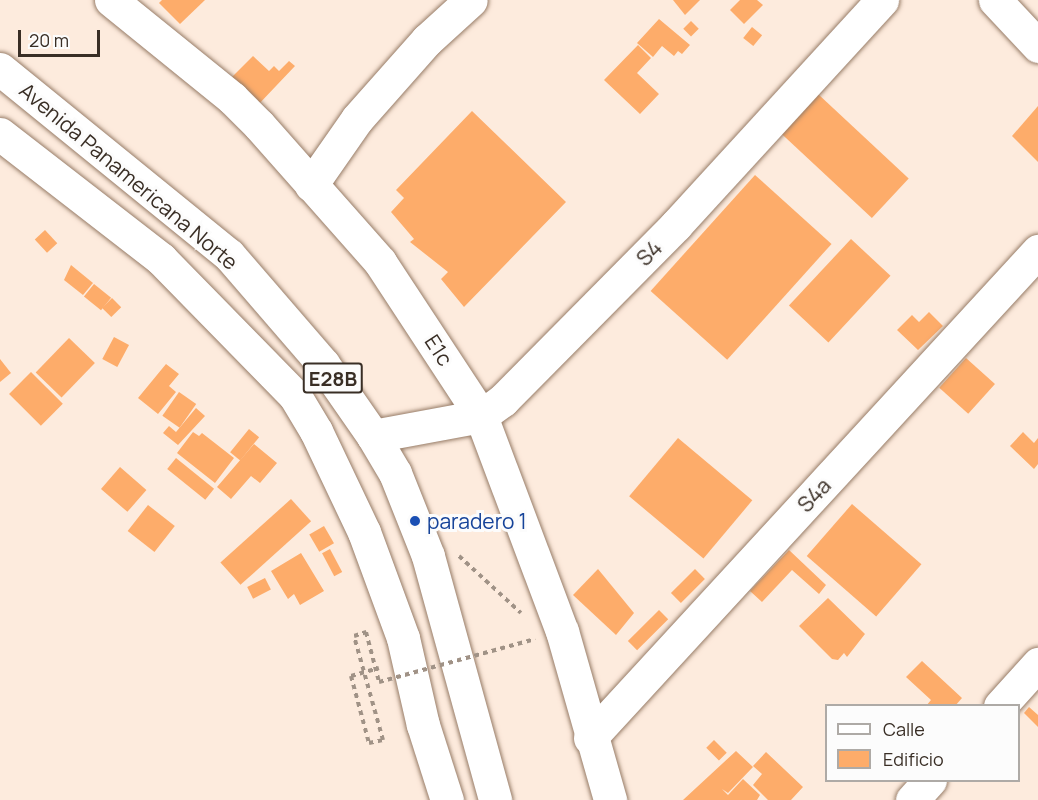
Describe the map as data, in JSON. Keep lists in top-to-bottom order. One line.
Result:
{"streets":{"main road":["Avenida Panamericana Norte","S4","E1c","E28B","S4a"]},"crossings":[["Avenida Panamericana Norte","S4"],["S4","E1c"],["E1c","S4a"]],"places":["paradero 1"],"legend":["Calle","Edificio"],"scale_bar":"20 m"}
